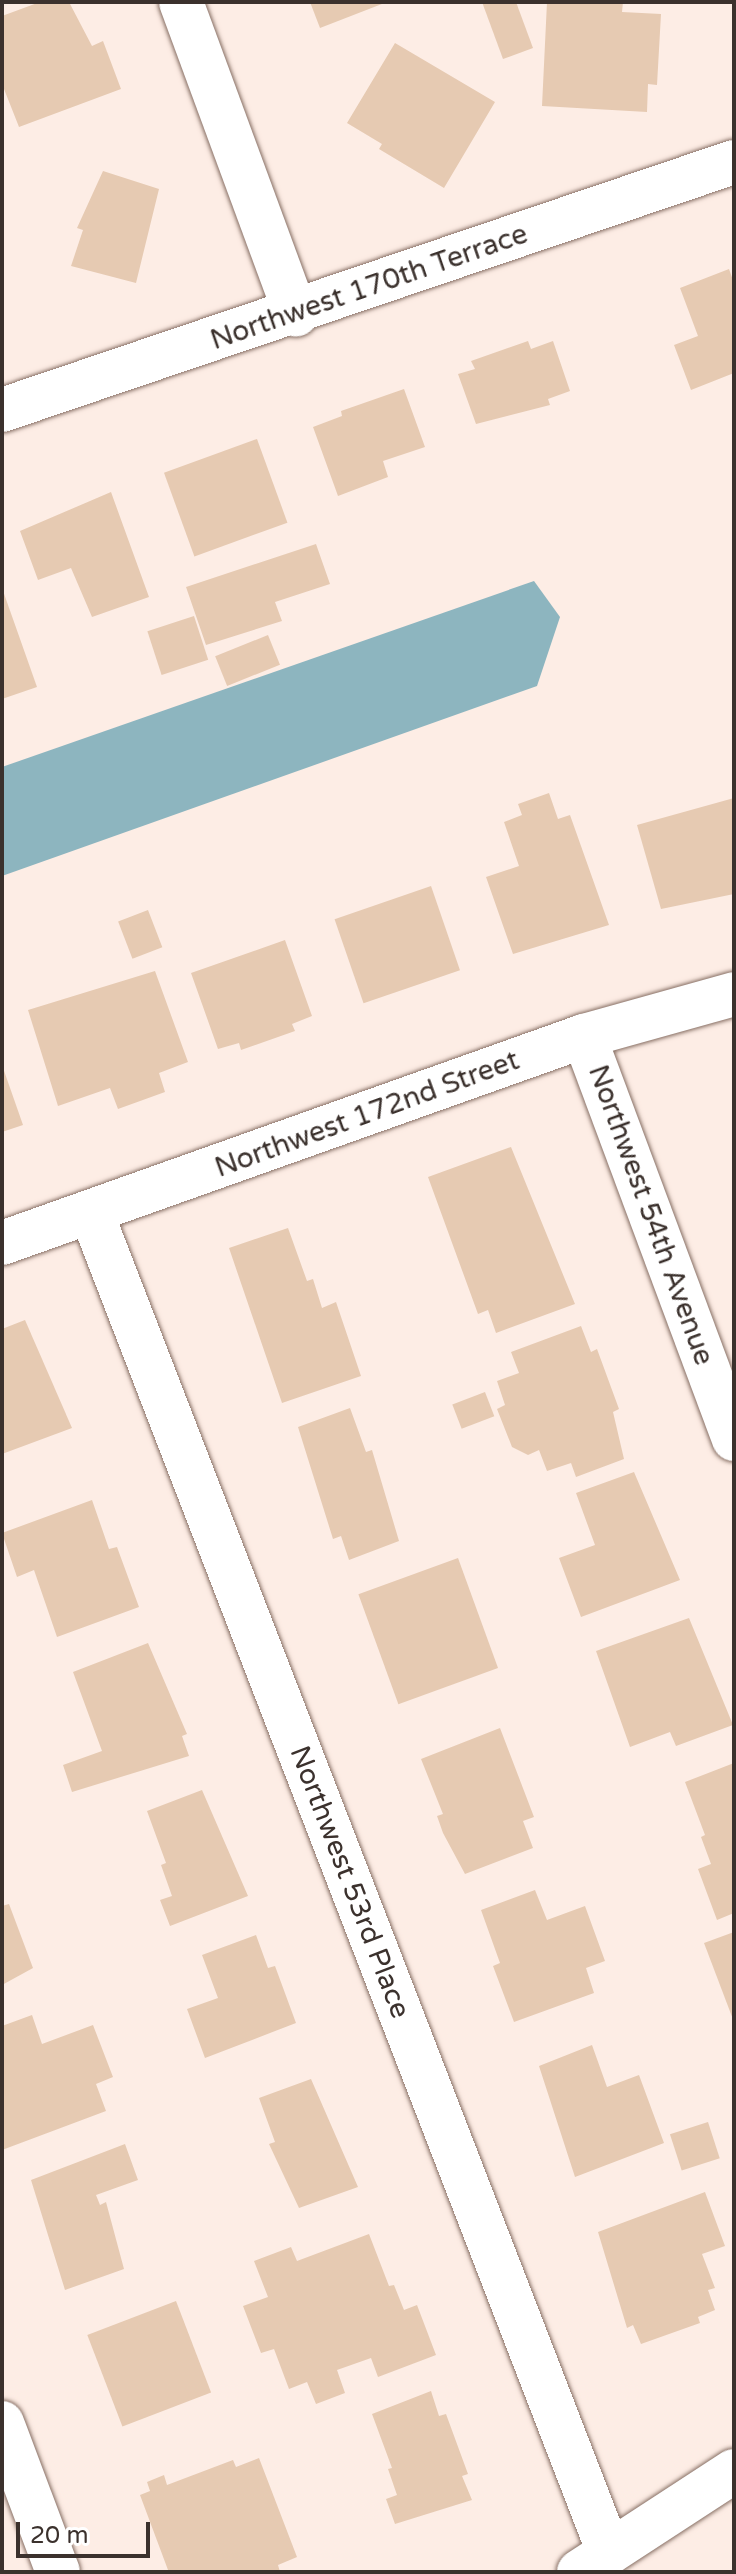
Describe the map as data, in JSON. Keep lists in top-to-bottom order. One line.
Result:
{"streets":{"street":["Northwest 170th Terrace","Northwest 172nd Street","Northwest 54th Avenue","Northwest 53rd Place"]},"crossings":[["Northwest 172nd Street","Northwest 54th Avenue"],["Northwest 172nd Street","Northwest 53rd Place"]],"scale_bar":"20 m"}
